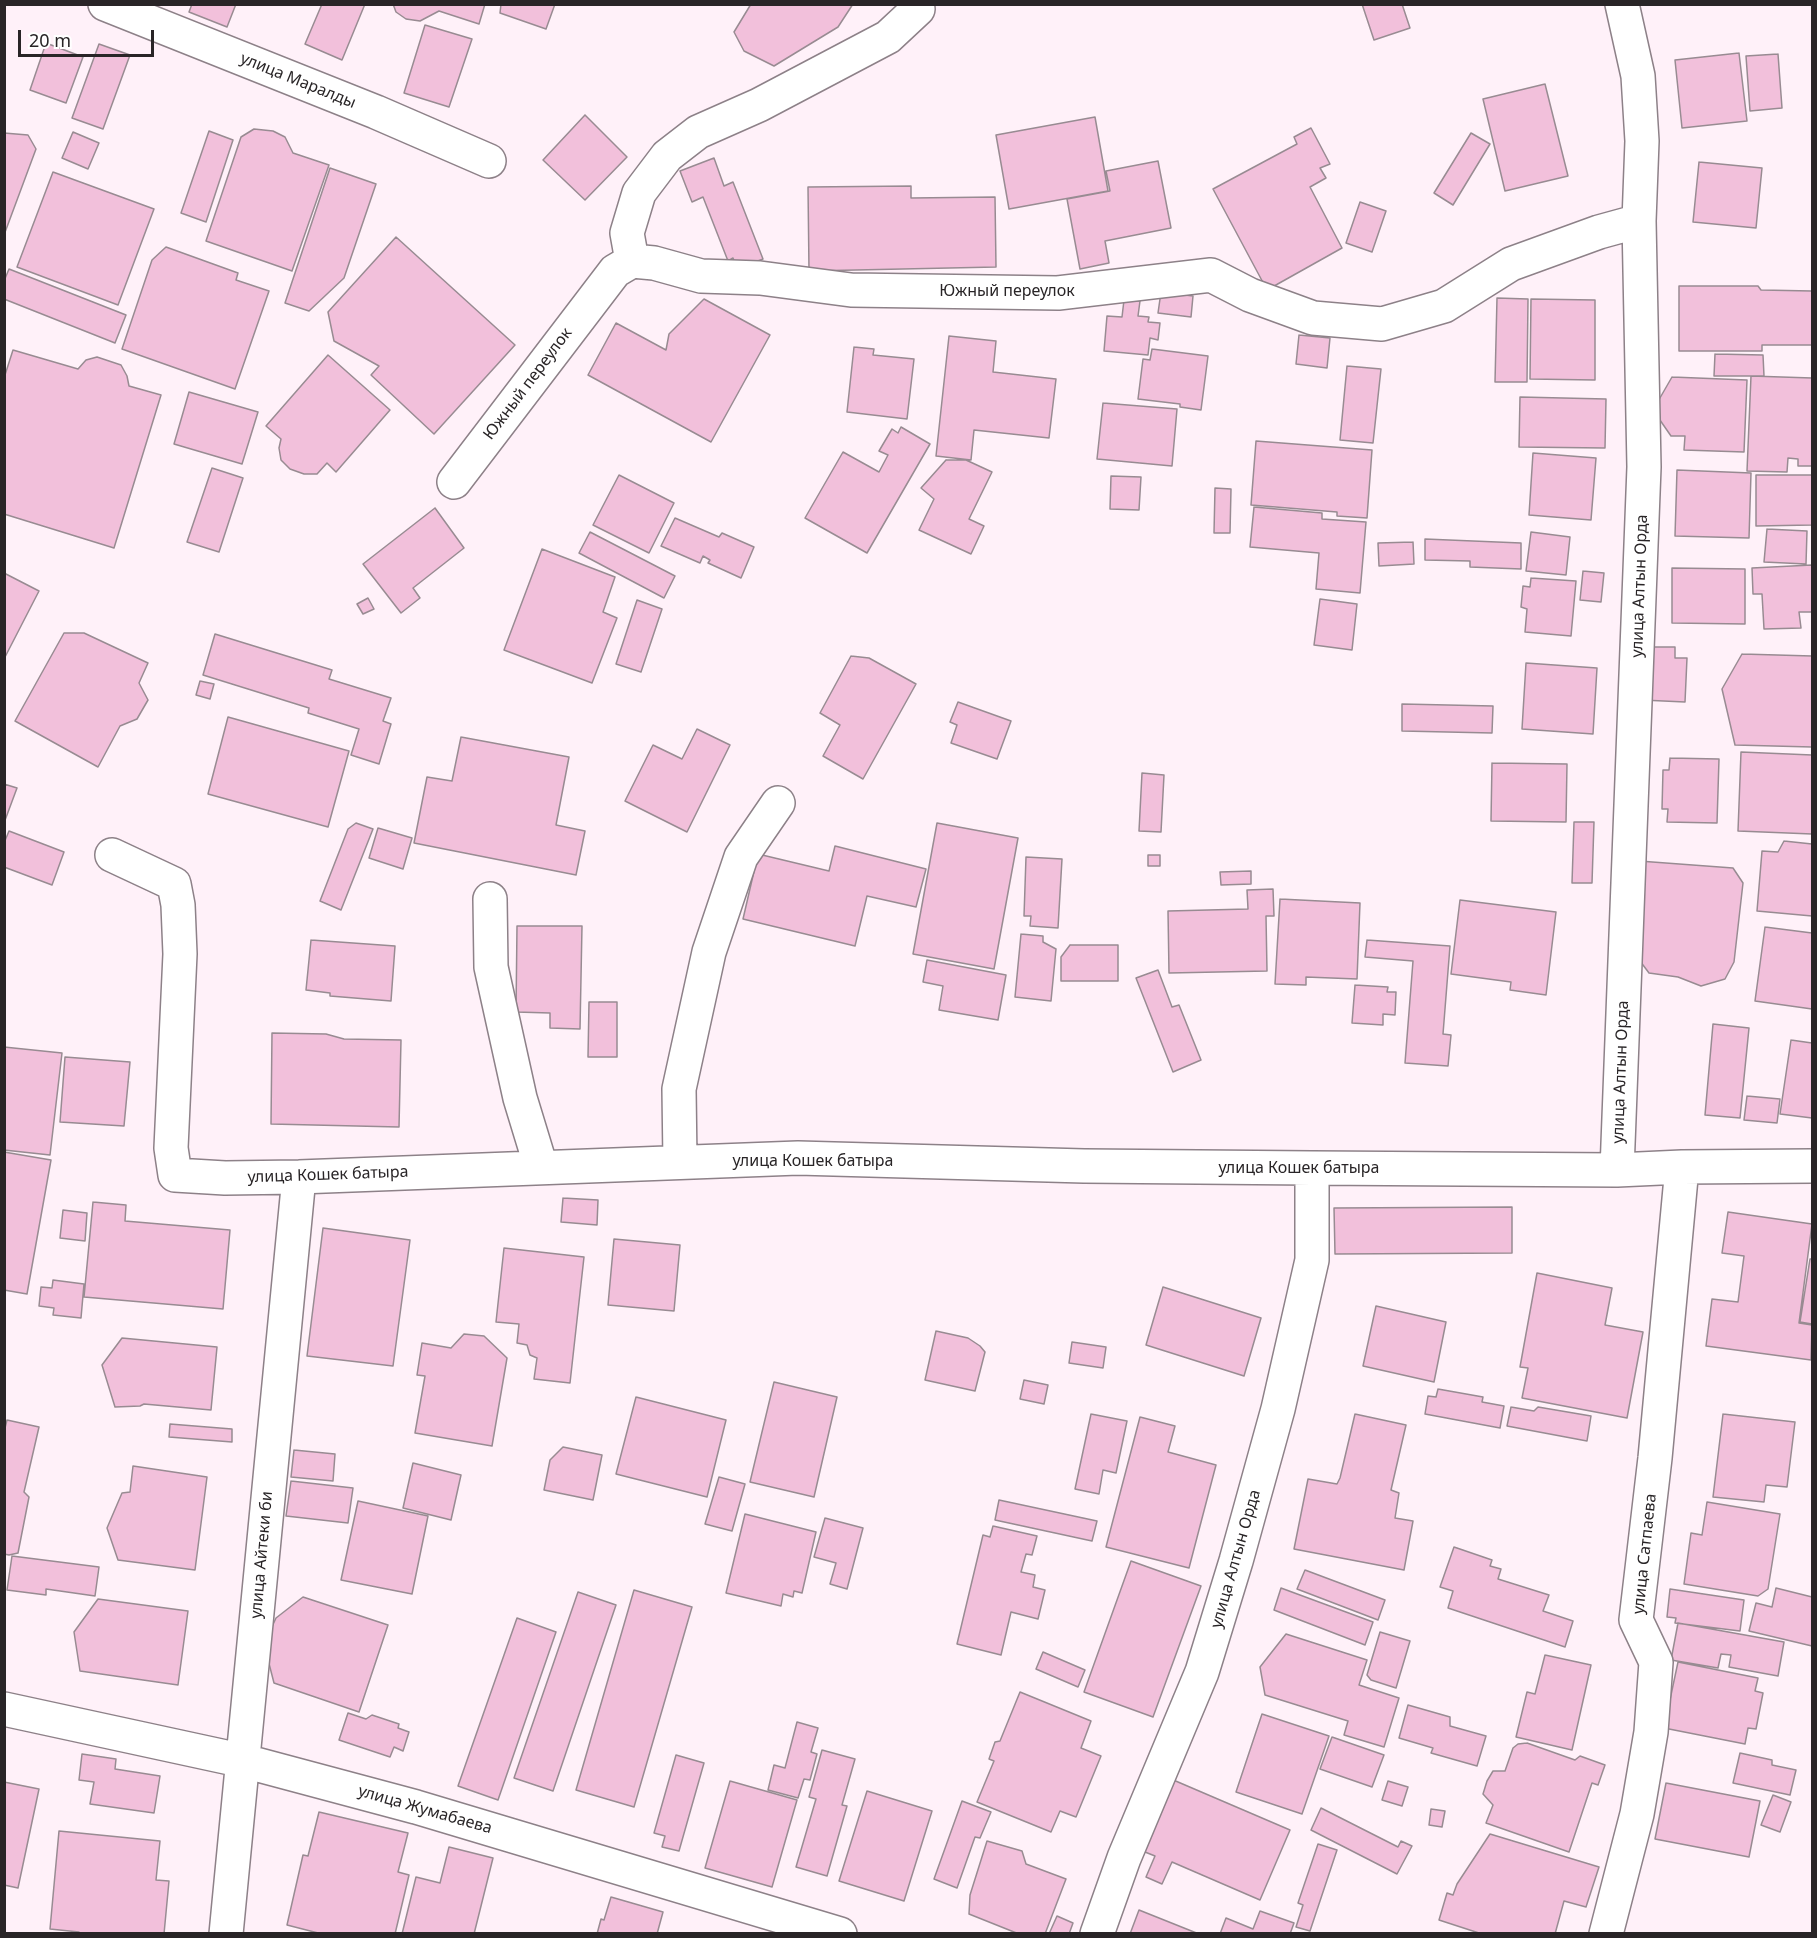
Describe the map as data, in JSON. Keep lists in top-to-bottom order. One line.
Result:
{"streets":{"street":["улица Маралды","Южный переулок","улица Алтын Орда","улица Кошек батыра","улица Сатпаева","улица Айтеки би","улица Жумабаева"]},"crossings":[["Южный переулок","улица Алтын Орда"],["улица Алтын Орда","улица Кошек батыра"],["улица Кошек батыра","улица Сатпаева"],["улица Кошек батыра","улица Айтеки би"],["улица Айтеки би","улица Жумабаева"]],"scale_bar":"20 m"}
